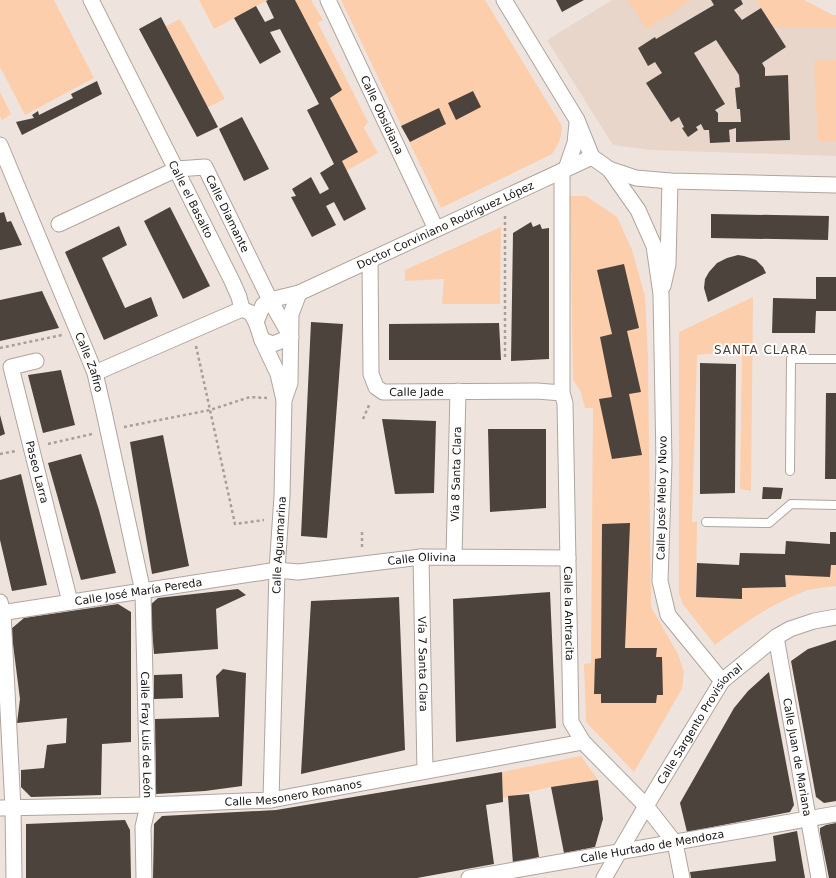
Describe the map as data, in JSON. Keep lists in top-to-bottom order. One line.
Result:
{"streets":{"street":["Calle Obsidiana","Calle el Basalto","Calle Diamante","Doctor Corviniano Rodríguez López","Calle Zafiro","Calle Jade","Paseo Larra","Vía 8 Santa Clara","Calle José Melo y Novo","Calle Aguamarina","Calle Olivina","Calle José María Pereda","Calle la Antracita","Vía 7 Santa Clara","Calle Sargento Provisional","Calle Fray Luis de León","Calle Juan de Mariana","Calle Mesonero Romanos","Calle Hurtado de Mendoza"]},"crossings":[["Calle Obsidiana","Doctor Corviniano Rodríguez López"],["Calle el Basalto","Calle Diamante"],["Calle el Basalto","Calle Aguamarina"],["Calle Diamante","Doctor Corviniano Rodríguez López"],["Calle Diamante","Calle Aguamarina"],["Doctor Corviniano Rodríguez López","Calle Jade"],["Doctor Corviniano Rodríguez López","Calle Aguamarina"],["Doctor Corviniano Rodríguez López","Calle la Antracita"],["Calle Zafiro","Calle José María Pereda"],["Calle Zafiro","Calle Fray Luis de León"],["Calle Jade","Vía 8 Santa Clara"],["Calle Jade","Calle la Antracita"],["Paseo Larra","Calle José María Pereda"],["Vía 8 Santa Clara","Calle Olivina"],["Calle José Melo y Novo","Calle Sargento Provisional"],["Calle Aguamarina","Calle Olivina"],["Calle Aguamarina","Calle José María Pereda"],["Calle Aguamarina","Calle Mesonero Romanos"],["Calle Olivina","Calle José María Pereda"],["Calle Olivina","Calle la Antracita"],["Calle Olivina","Vía 7 Santa Clara"],["Calle José María Pereda","Calle Fray Luis de León"],["Calle la Antracita","Calle Sargento Provisional"],["Calle la Antracita","Calle Mesonero Romanos"],["Calle la Antracita","Calle Hurtado de Mendoza"],["Vía 7 Santa Clara","Calle Mesonero Romanos"],["Calle Sargento Provisional","Calle Juan de Mariana"],["Calle Sargento Provisional","Calle Hurtado de Mendoza"],["Calle Fray Luis de León","Calle Mesonero Romanos"],["Calle Juan de Mariana","Calle Hurtado de Mendoza"]],"districts":["SANTA CLARA"]}
